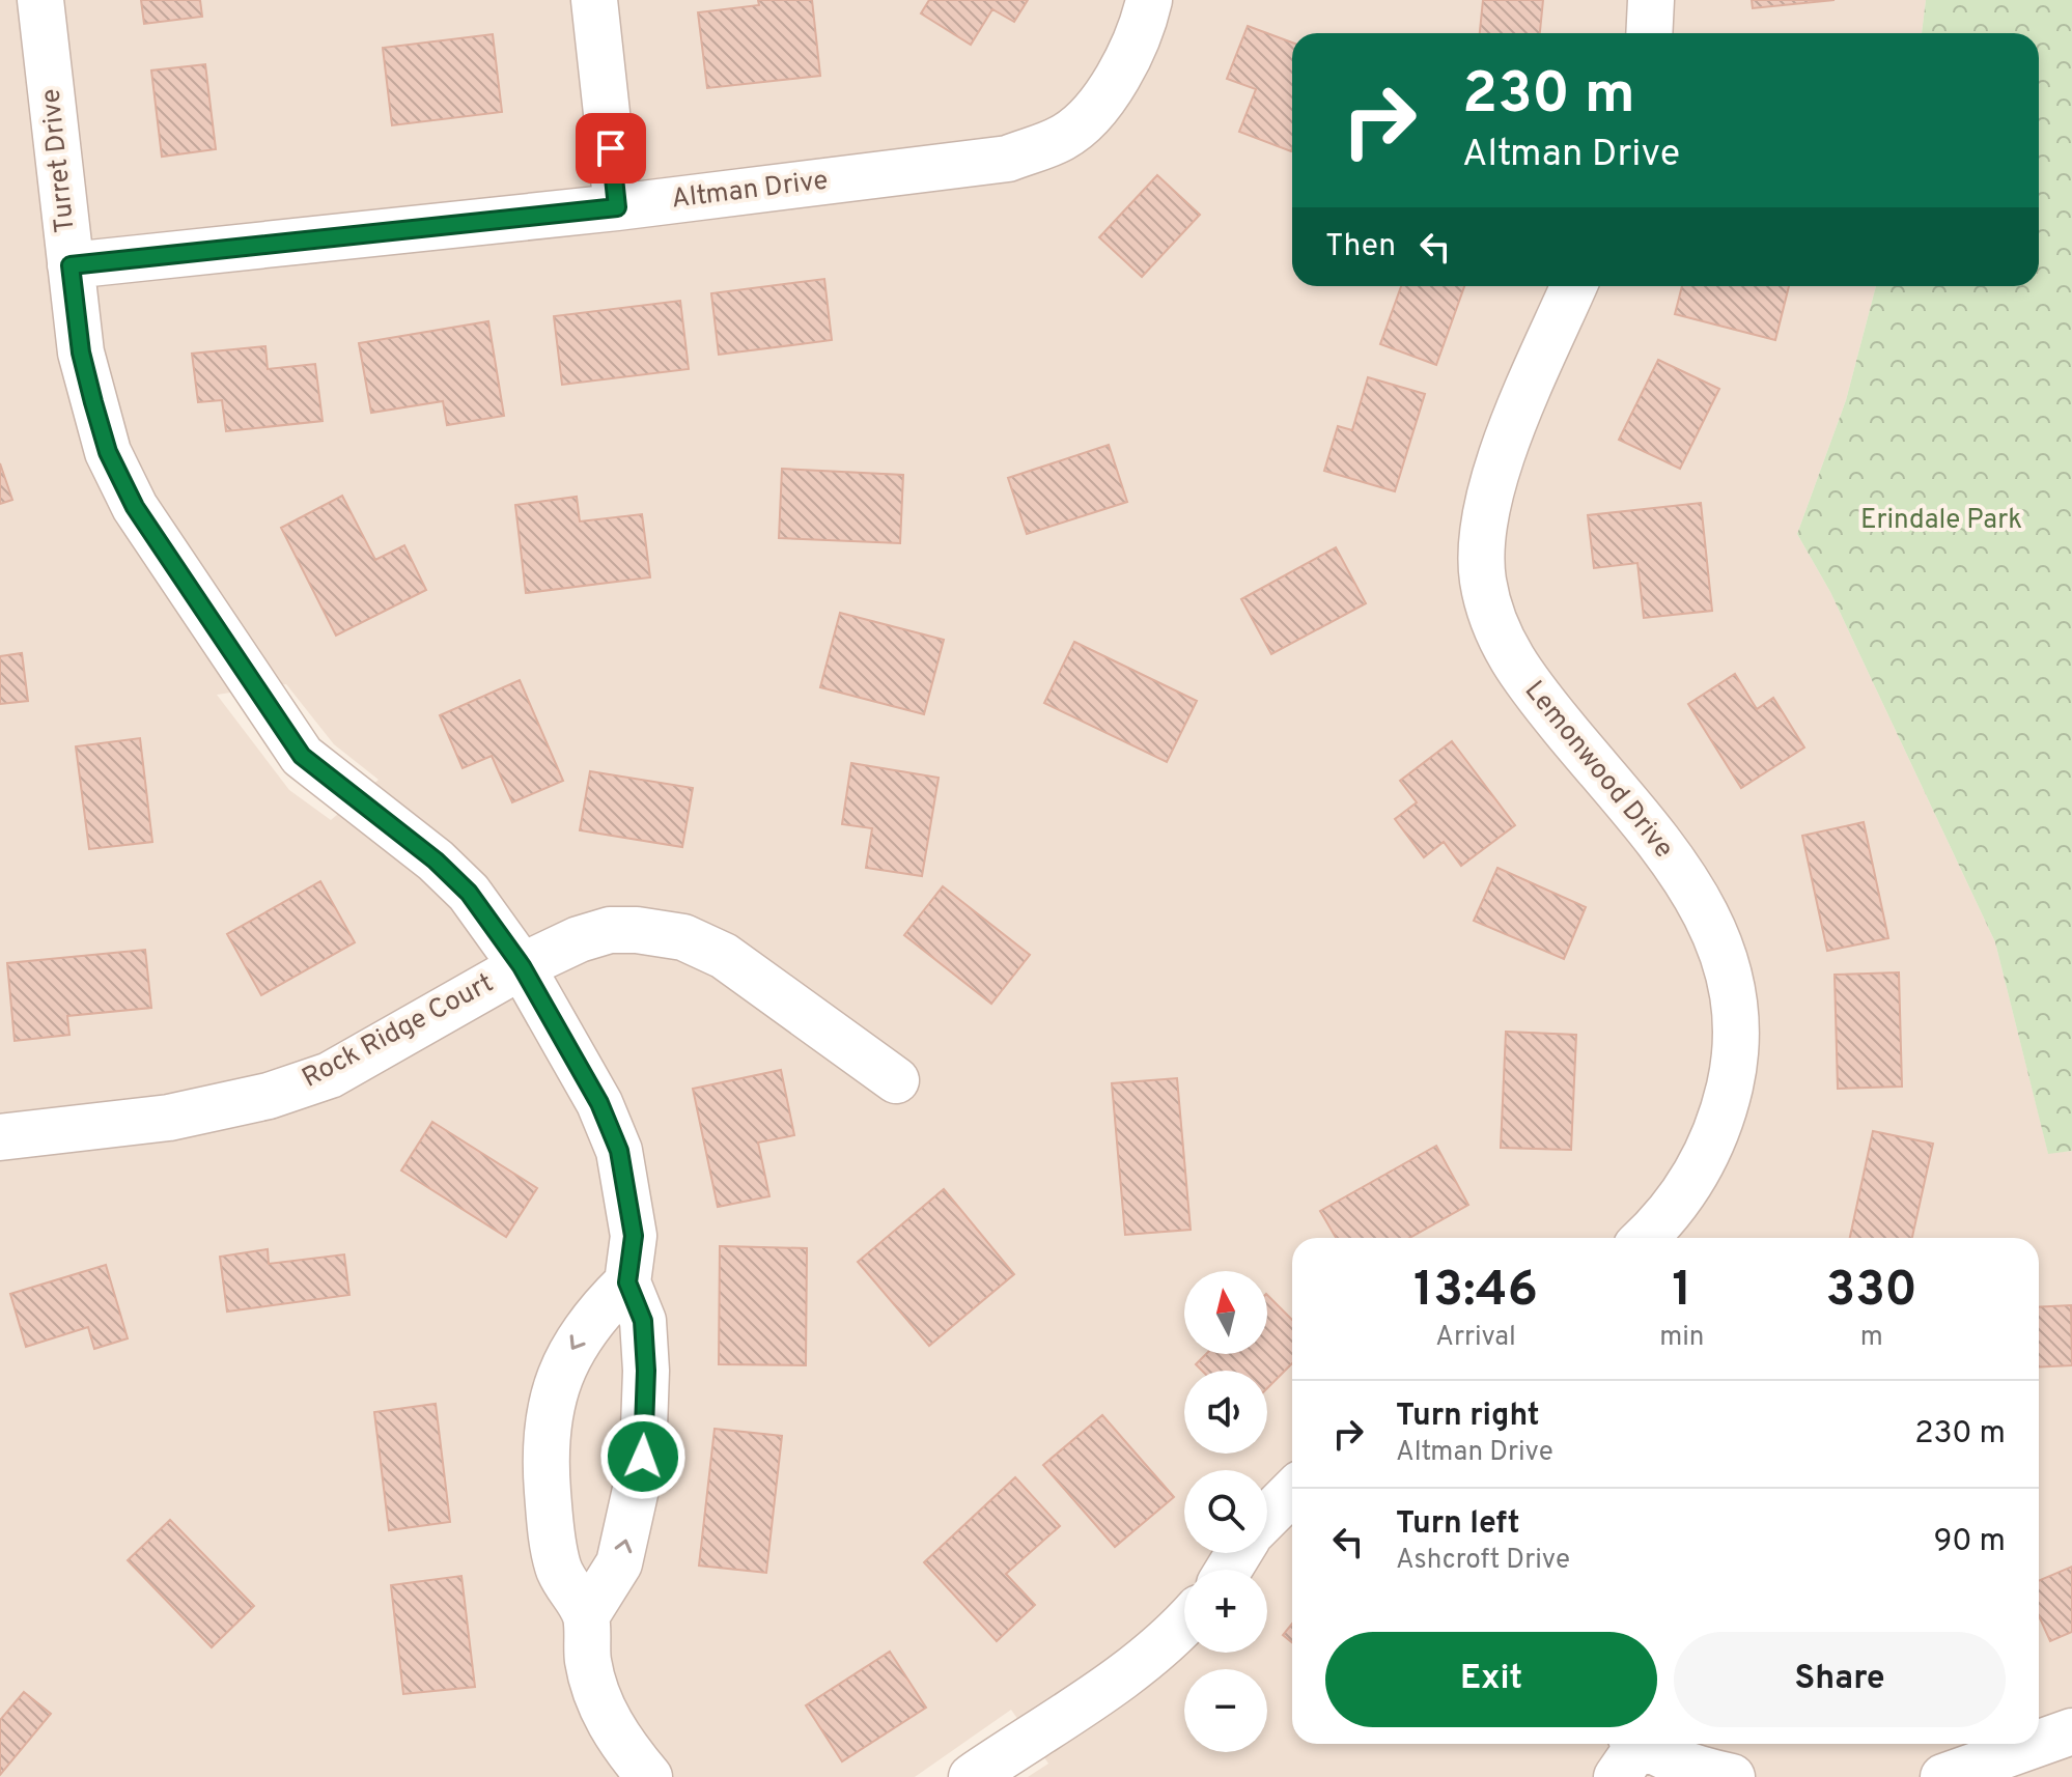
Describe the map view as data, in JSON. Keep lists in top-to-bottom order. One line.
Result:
{"streets":{"street":["Turret Drive","Altman Drive","Lemonwood Drive","Rock Ridge Court"]},"crossings":[["Turret Drive","Altman Drive"],["Turret Drive","Rock Ridge Court"]],"parks":["Erindale Park"],"north":"top","page":{"turn":["230 m","Altman Drive"],"then":"Then","eta":["13:46","Arrival","1","min","330","m"],"map_buttons":["+","−"],"list":[{"name":"Turn right","note":"Altman Drive","value":"230 m"},{"name":"Turn left","note":"Ashcroft Drive","value":"90 m"}],"buttons":["Exit","Share"]}}
